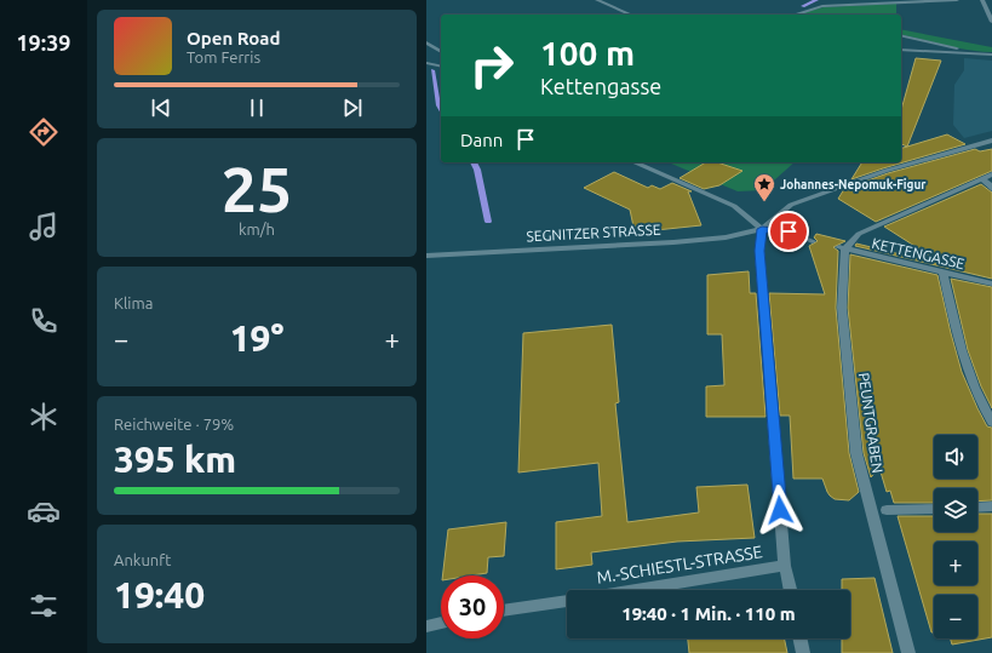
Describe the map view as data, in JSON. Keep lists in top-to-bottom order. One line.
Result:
{"streets":{"street":["SEGNITZER STRASSE","KETTENGASSE","PEUNTGRABEN","M.-SCHIESTL-STRASSE"]},"crossings":[["KETTENGASSE","PEUNTGRABEN"]],"places":{"place":["Johannes-Nepomuk-Figur"]},"page":{"tabs":"19:39","turn":["100 m","Kettengasse"],"song":["Open Road","Tom Ferris"],"then":"Dann","tile":[["25","km/h"],"Klima",["Reichweite · 79%","395 km"],["Ankunft","19:40"]],"heat":["−","19°","+"],"map_buttons":["+","−"],"limit":"30","trip":"19:40 · 1 Min. · 110 m"}}
